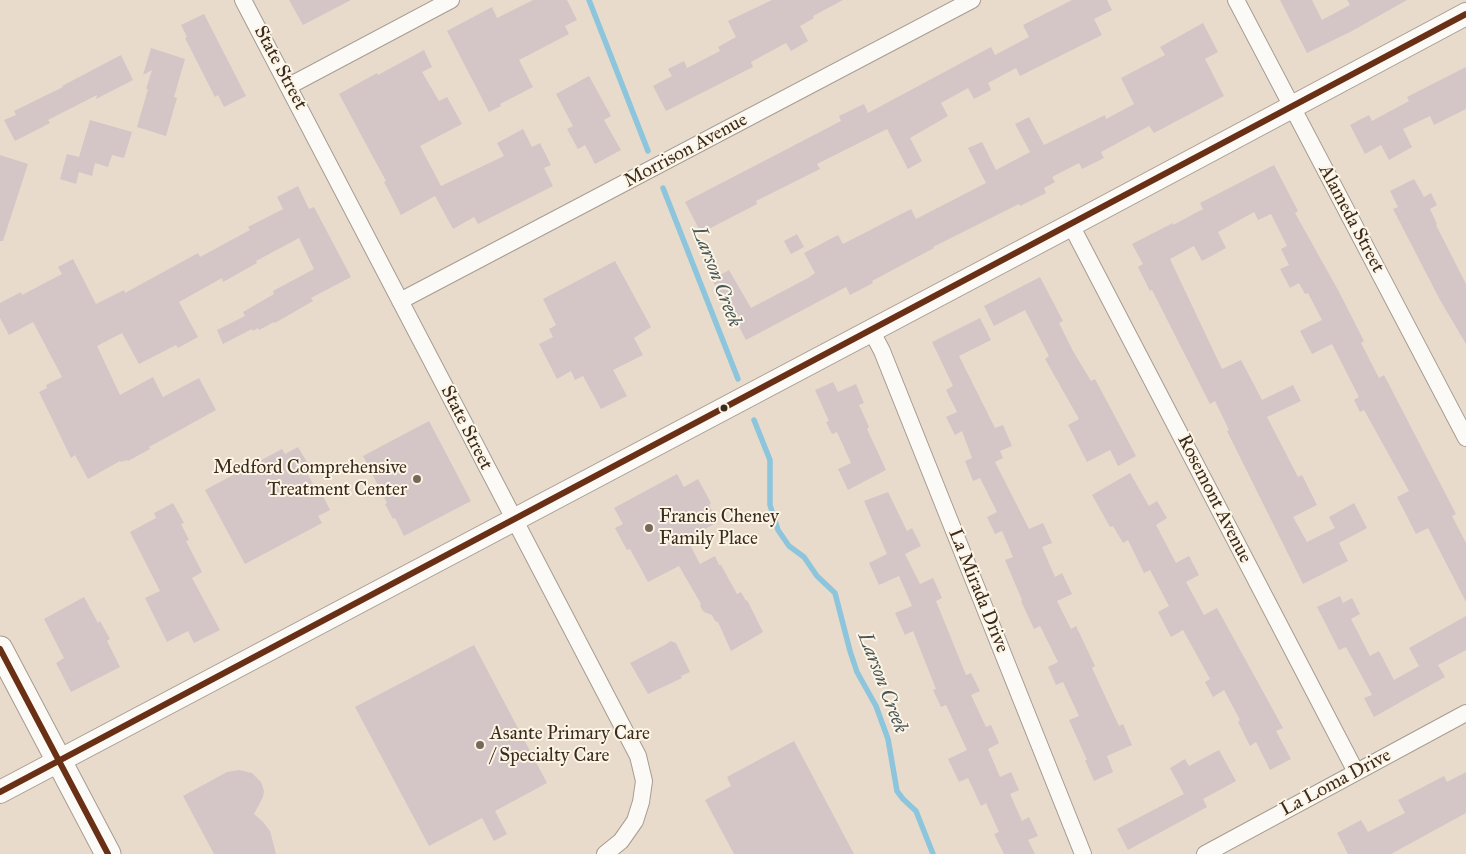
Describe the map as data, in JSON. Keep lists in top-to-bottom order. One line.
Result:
{"streets":{"street":["State Street","Morrison Avenue","Alameda Street","Rosemont Avenue","La Mirada Drive","La Loma Drive"]},"crossings":[["State Street","Morrison Avenue"],["Rosemont Avenue","La Loma Drive"]],"water":["Larson Creek"],"places":["Medford Comprehensive Treatment Center","Francis Cheney Family Place","Asante Primary Care / Specialty Care"]}
